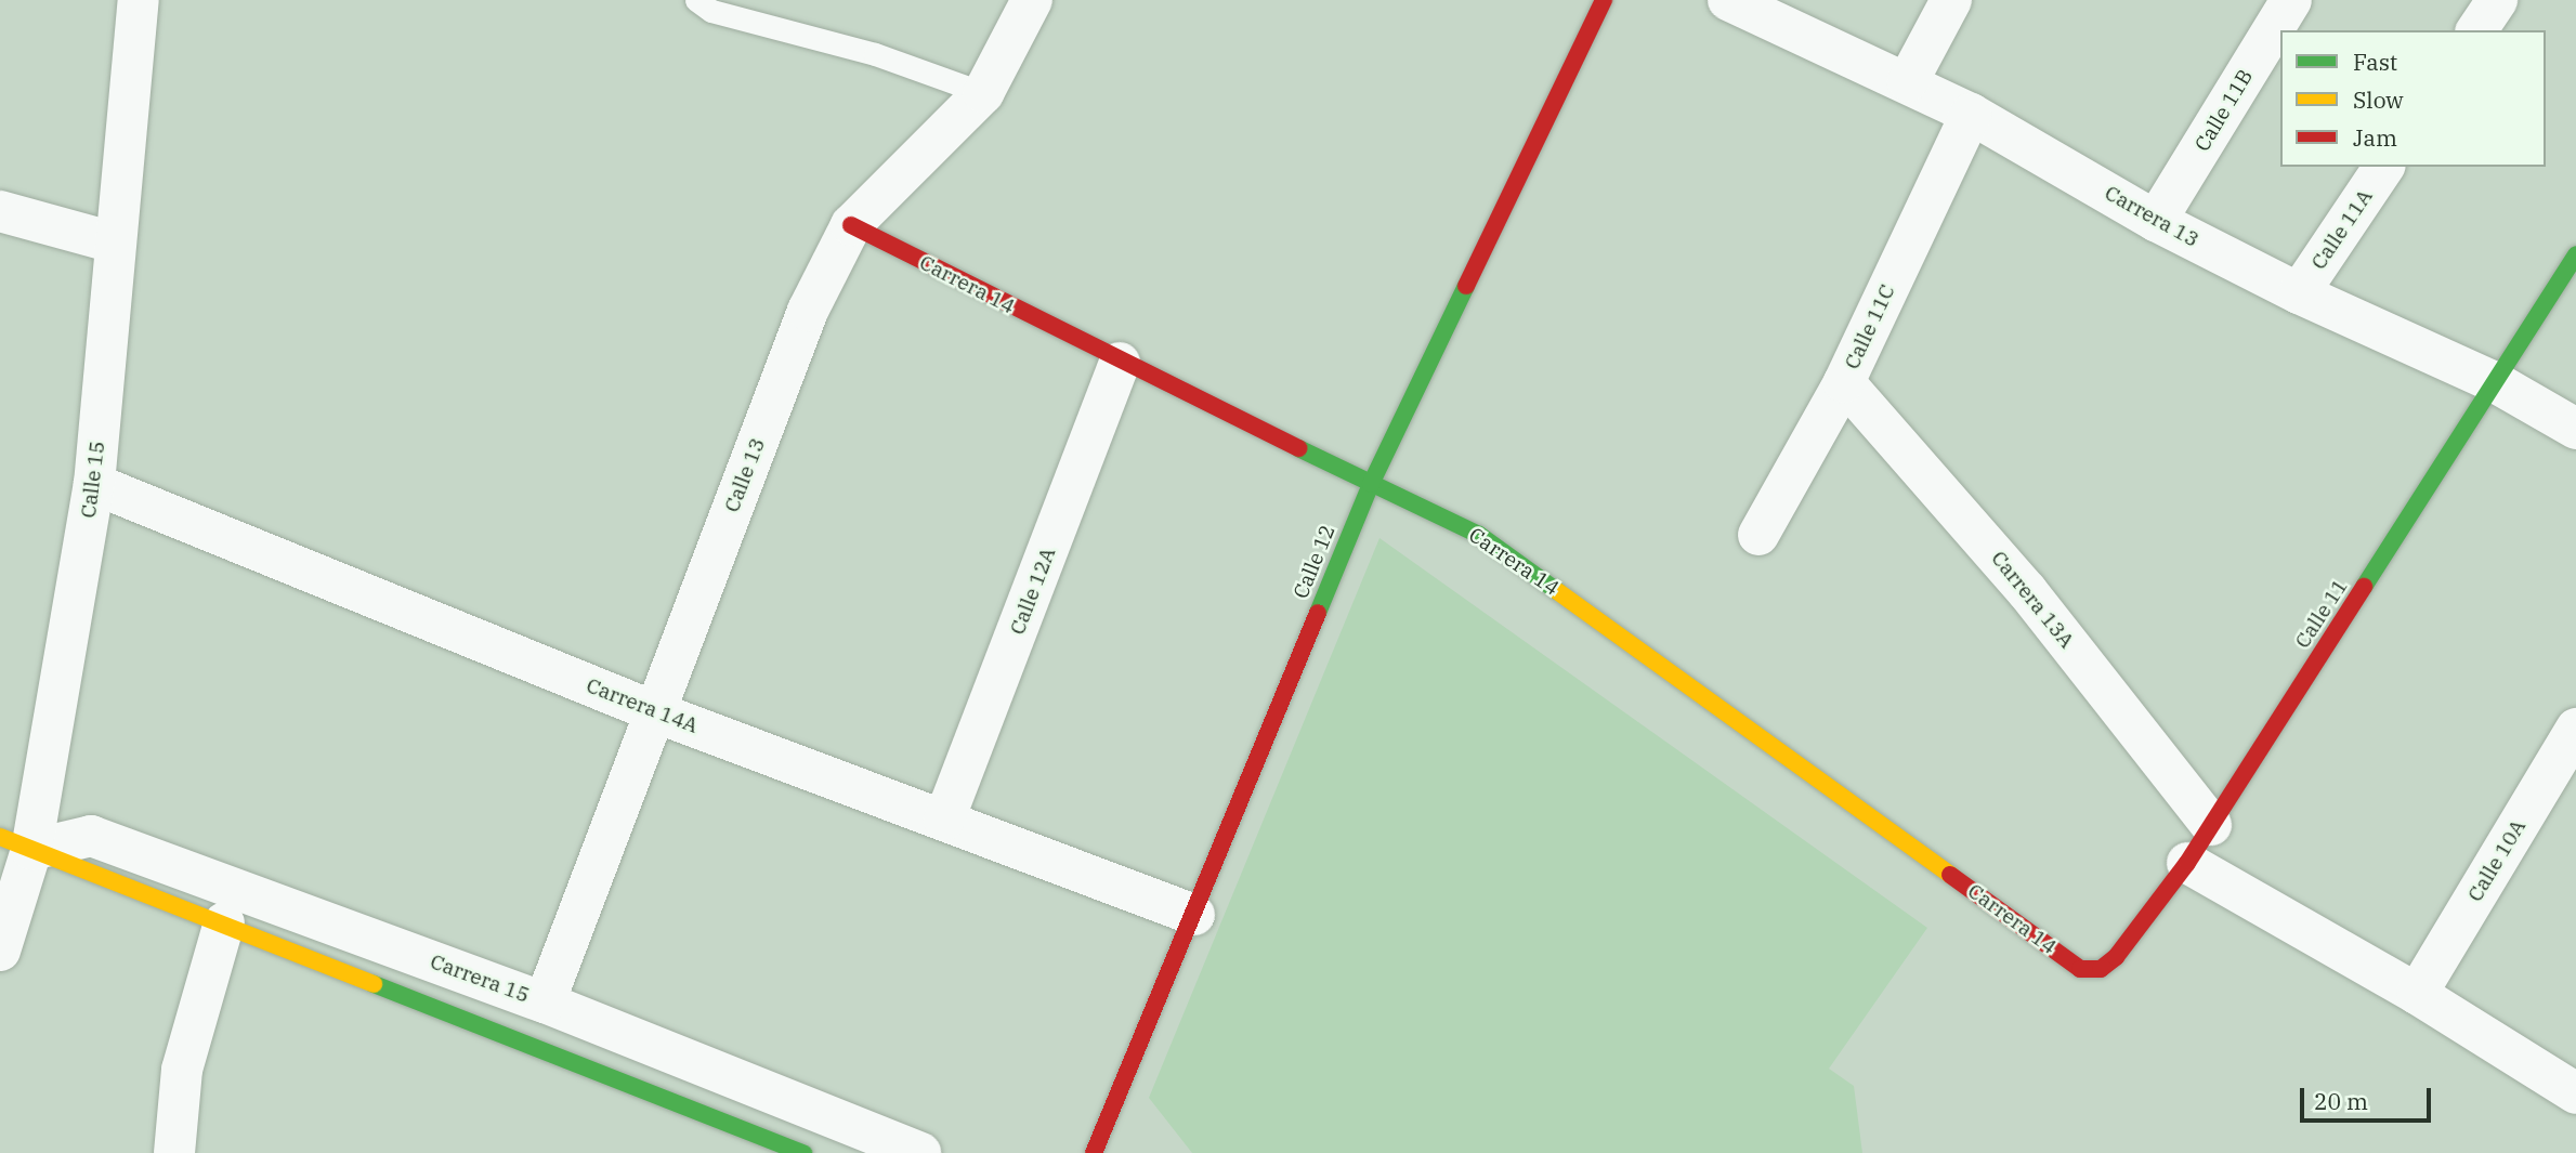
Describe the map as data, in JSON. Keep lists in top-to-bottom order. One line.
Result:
{"streets":{"street":["Calle 11B","Carrera 13","Calle 11A","Carrera 14","Calle 11C","Calle 13","Calle 15","Calle 12","Calle 12A","Carrera 13A","Calle 11","Carrera 14A","Calle 10A","Carrera 15"]},"crossings":[["Calle 11B","Carrera 13"],["Carrera 13","Calle 11A"],["Carrera 13","Calle 11C"],["Carrera 13","Calle 11"],["Carrera 14","Calle 13"],["Carrera 14","Calle 12"],["Carrera 14","Calle 12A"],["Carrera 14","Calle 11"],["Calle 11C","Carrera 13A"],["Calle 13","Carrera 14A"],["Calle 13","Carrera 15"],["Calle 15","Carrera 14A"],["Calle 15","Carrera 15"],["Calle 12","Carrera 14A"],["Calle 12A","Carrera 14A"],["Carrera 13A","Calle 11"]],"legend":["Fast","Slow","Jam"],"scale_bar":"20 m"}
